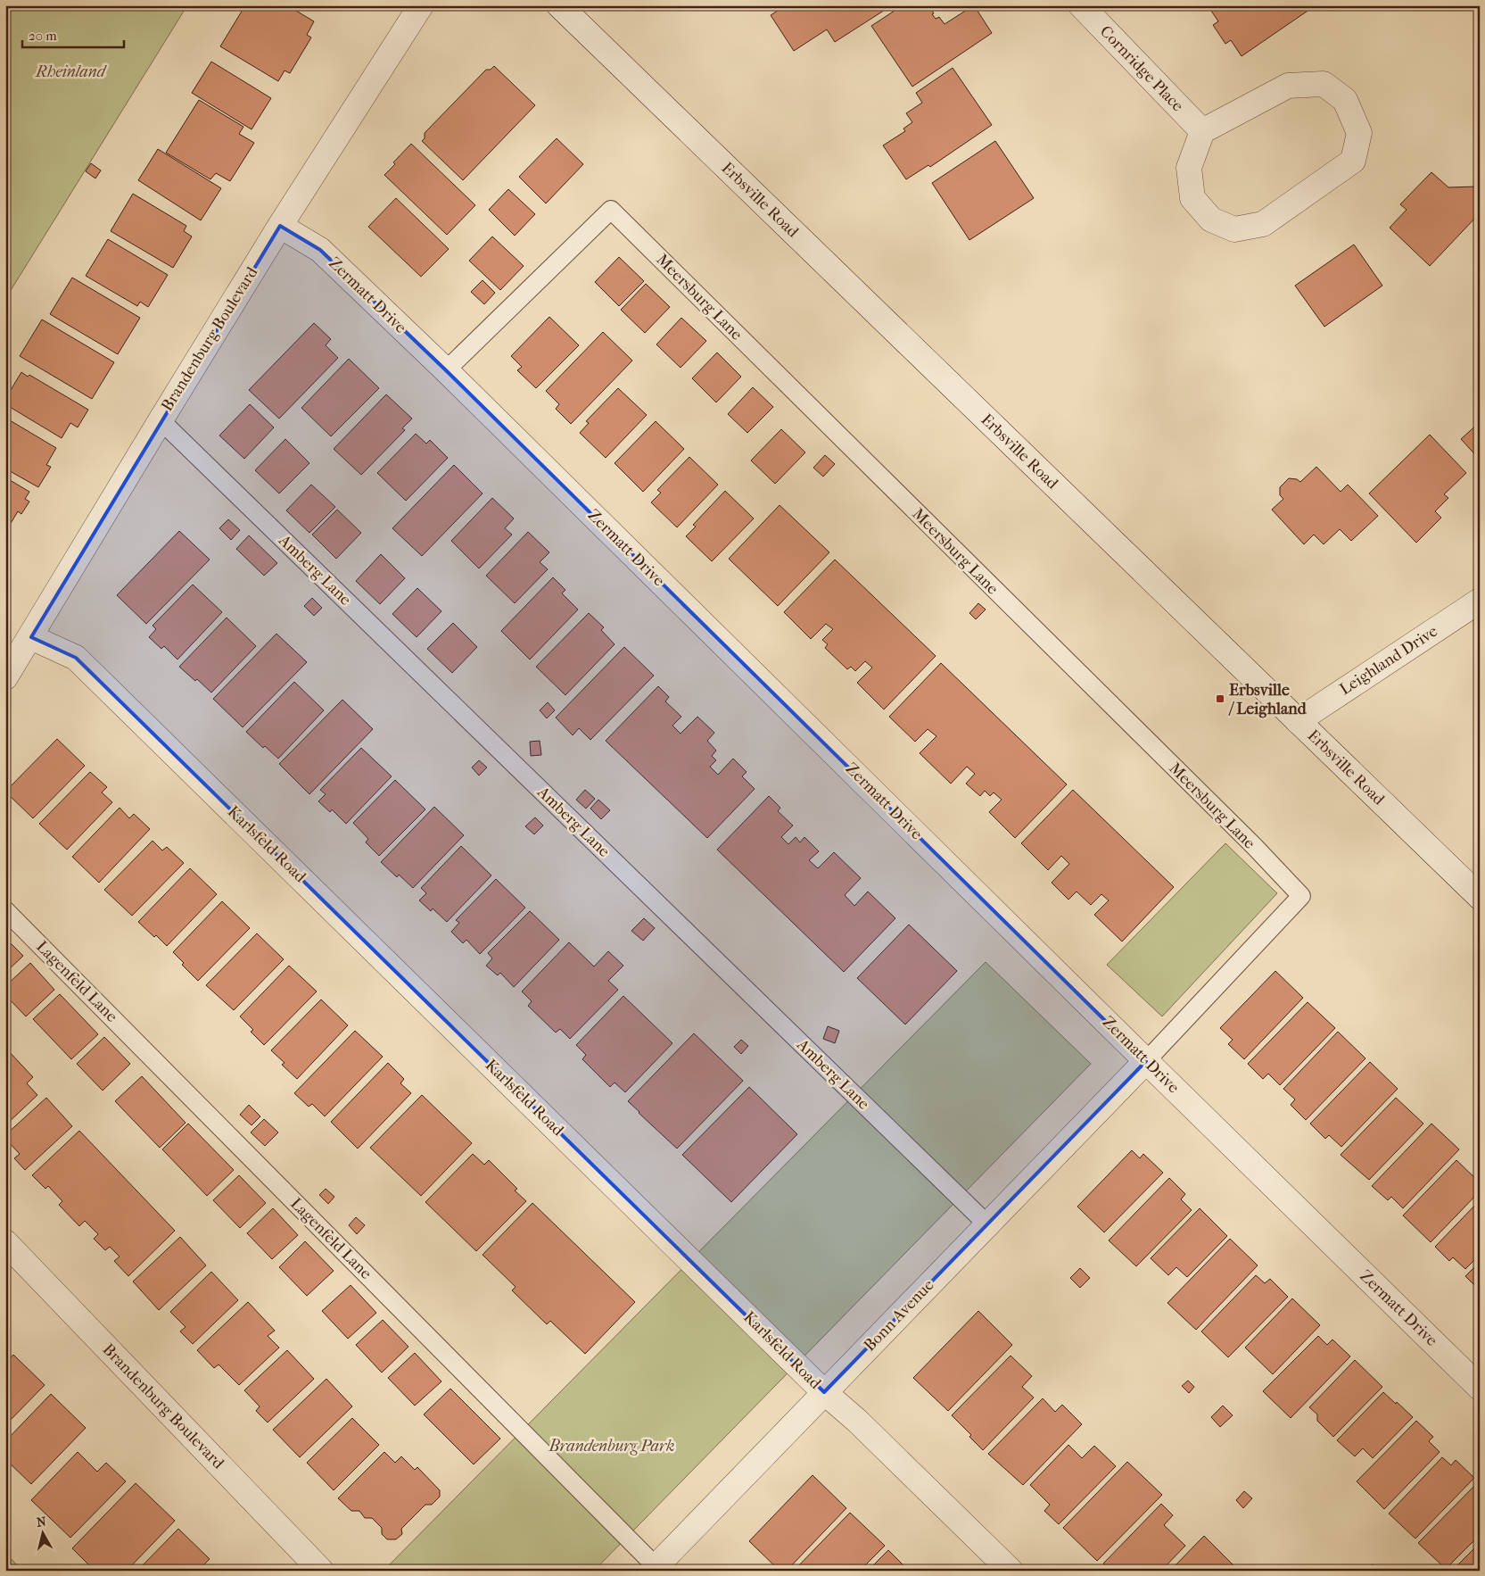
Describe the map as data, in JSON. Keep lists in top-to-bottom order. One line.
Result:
{"streets":{"street":["Cornridge Place","Erbsville Road","Zermatt Drive","Brandenburg Boulevard","Leighland Drive","Karlsfeld Road","Bonn Avenue"],"lane":["Meersburg Lane","Amberg Lane","Lagenfeld Lane"]},"crossings":[["Erbsville Road","Leighland Drive"],["Zermatt Drive","Meersburg Lane"],["Zermatt Drive","Brandenburg Boulevard"],["Zermatt Drive","Bonn Avenue"],["Meersburg Lane","Bonn Avenue"],["Brandenburg Boulevard","Amberg Lane"],["Brandenburg Boulevard","Karlsfeld Road"],["Amberg Lane","Bonn Avenue"],["Karlsfeld Road","Bonn Avenue"],["Lagenfeld Lane","Bonn Avenue"]],"parks":["Rheinland","Brandenburg Park"],"places":{"transit":["Erbsville / Leighland"]},"scale_bar":"20 m","north":"top"}
